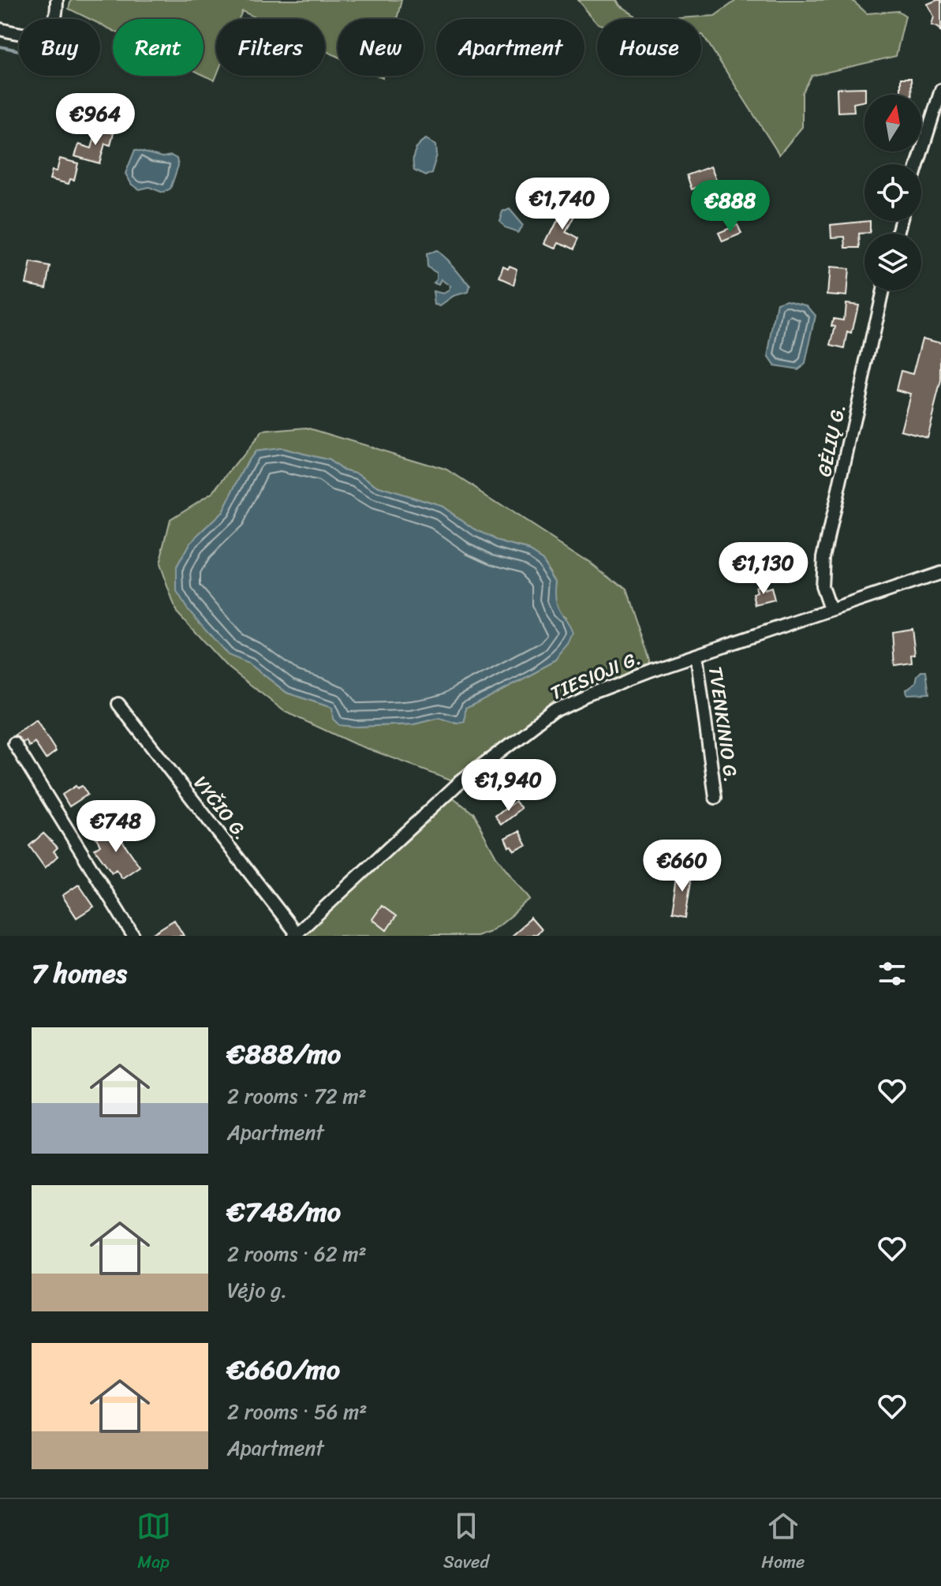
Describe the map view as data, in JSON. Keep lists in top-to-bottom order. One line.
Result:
{"streets":{"street":["GĖLIŲ G.","TIESIOJI G.","TVENKINIO G.","VYČIO G."]},"crossings":[["GĖLIŲ G.","TIESIOJI G."],["TIESIOJI G.","TVENKINIO G."],["TIESIOJI G.","VYČIO G."]],"north":"top","page":{"chip":["Buy","Rent","Filters","New","Apartment","House"],"price":["€964","€1,740","€888","€1,130","€1,940","€748","€660"],"heading":"7 homes","list":[{"name":"€888/mo","note":"2 rooms · 72 m² · Apartment"},{"name":"€748/mo","note":"2 rooms · 62 m² · Vėjo g."},{"name":"€660/mo","note":"2 rooms · 56 m² · Apartment"}],"tabs":["Map","Saved","Home"]}}
